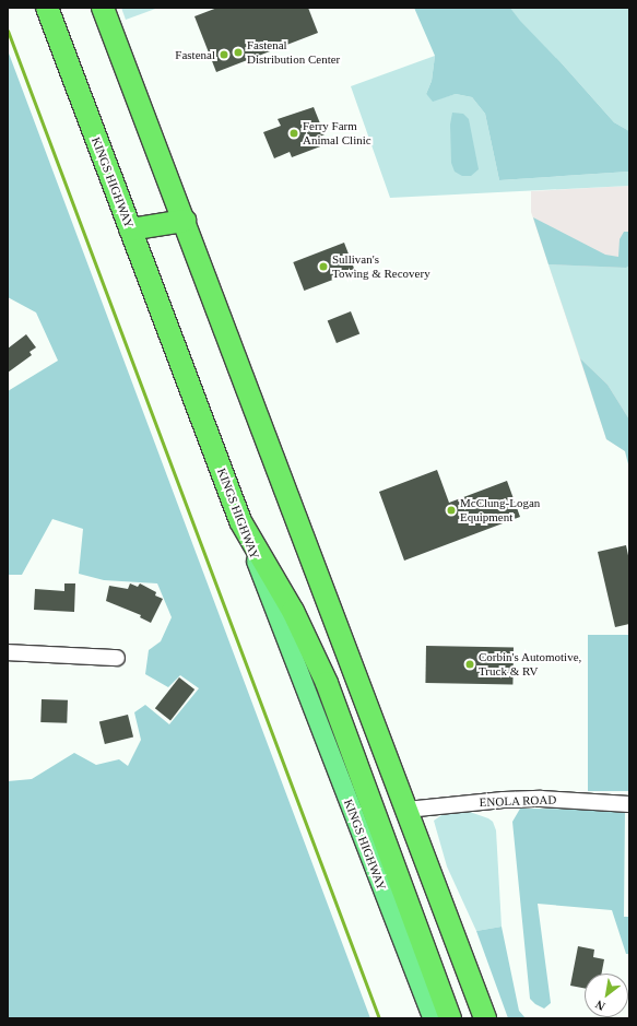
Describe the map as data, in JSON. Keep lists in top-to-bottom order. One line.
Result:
{"streets":{"highway":["KINGS HIGHWAY"],"street":["ENOLA ROAD"]},"places":["Fastenal Distribution Center","Fastenal","Ferry Farm Animal Clinic","Sullivan's Towing & Recovery","McClung-Logan Equipment","Corbin's Automotive, Truck & RV"],"north":"bottom left"}
